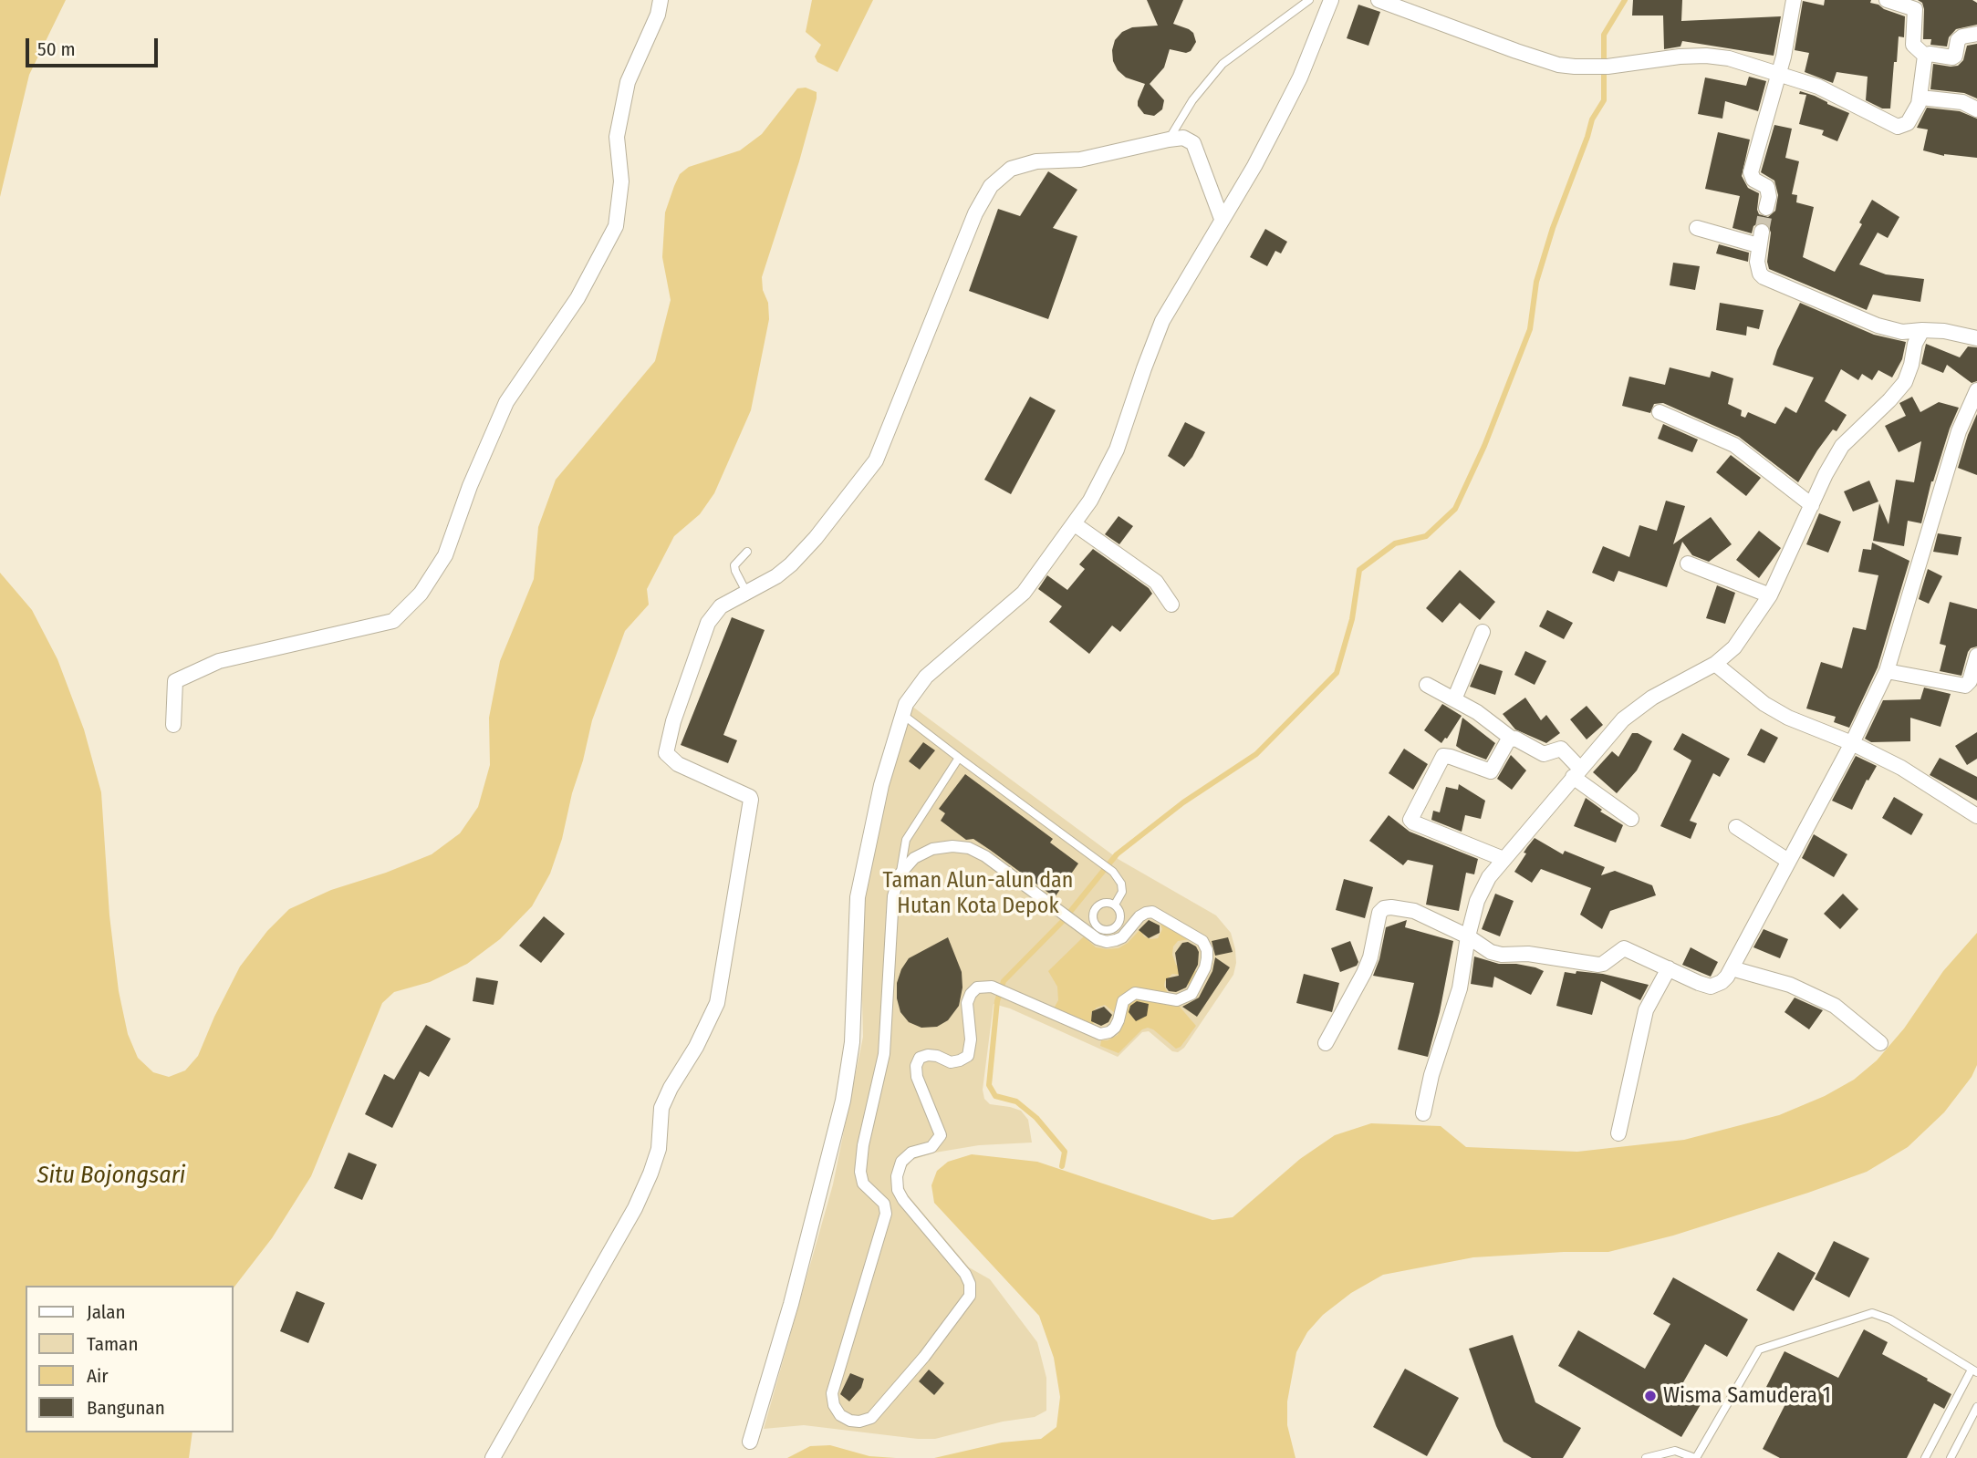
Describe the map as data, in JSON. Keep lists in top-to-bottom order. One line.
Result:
{"water":["Situ Bojongsari"],"parks":["Taman Alun-alun dan Hutan Kota Depok"],"places":["Wisma Samudera 1"],"legend":["Jalan","Taman","Air","Bangunan"],"scale_bar":"50 m"}
